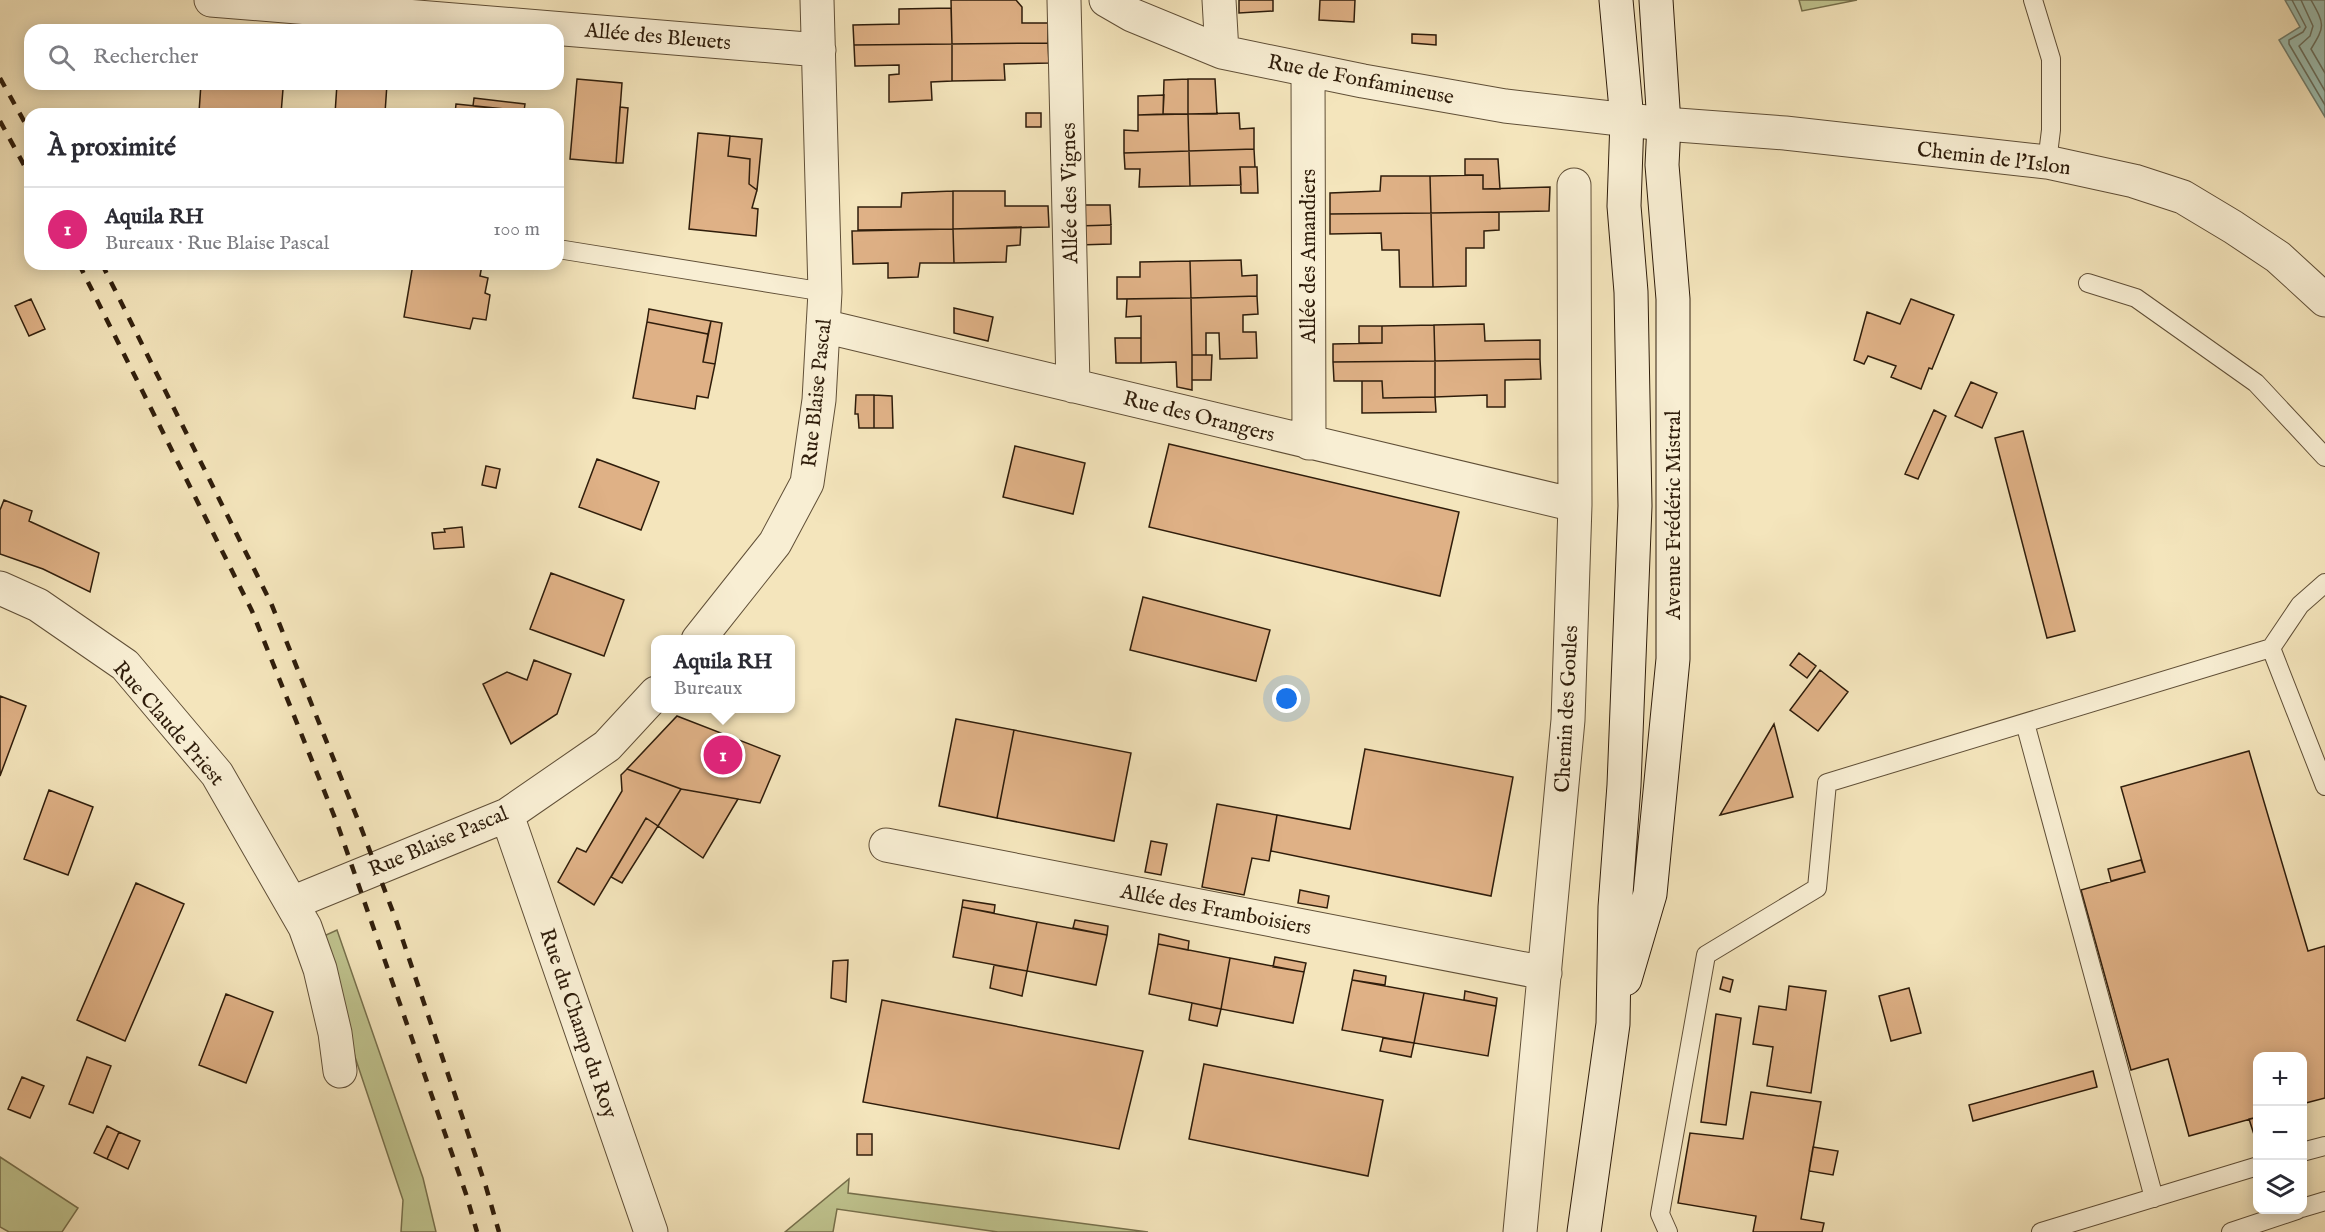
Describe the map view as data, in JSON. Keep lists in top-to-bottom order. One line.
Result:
{"streets":{"street":["Allée des Bleuets","Rue de Fonfamineuse","Chemin de l'Islon","Allée des Vignes","Allée des Amandiers","Rue Blaise Pascal","Rue des Orangers","Avenue Frédéric Mistral","Chemin des Goules","Rue Claude Priest","Allée des Framboisiers","Rue du Champ du Roy"]},"crossings":[["Allée des Bleuets","Rue Blaise Pascal"],["Rue de Fonfamineuse","Chemin de l'Islon"],["Rue de Fonfamineuse","Allée des Amandiers"],["Rue de Fonfamineuse","Avenue Frédéric Mistral"],["Chemin de l'Islon","Avenue Frédéric Mistral"],["Allée des Vignes","Rue des Orangers"],["Allée des Amandiers","Rue des Orangers"],["Rue Blaise Pascal","Rue des Orangers"],["Rue Blaise Pascal","Rue Claude Priest"],["Rue Blaise Pascal","Rue du Champ du Roy"],["Rue des Orangers","Chemin des Goules"],["Chemin des Goules","Allée des Framboisiers"]],"page":{"search":"Rechercher","heading":"À proximité","list":[{"mark":"1","name":"Aquila RH","note":"Bureaux · Rue Blaise Pascal","value":"100 m"}],"popup":["Aquila RH","Bureaux"],"pins":"1","map_buttons":["+","−"]}}
